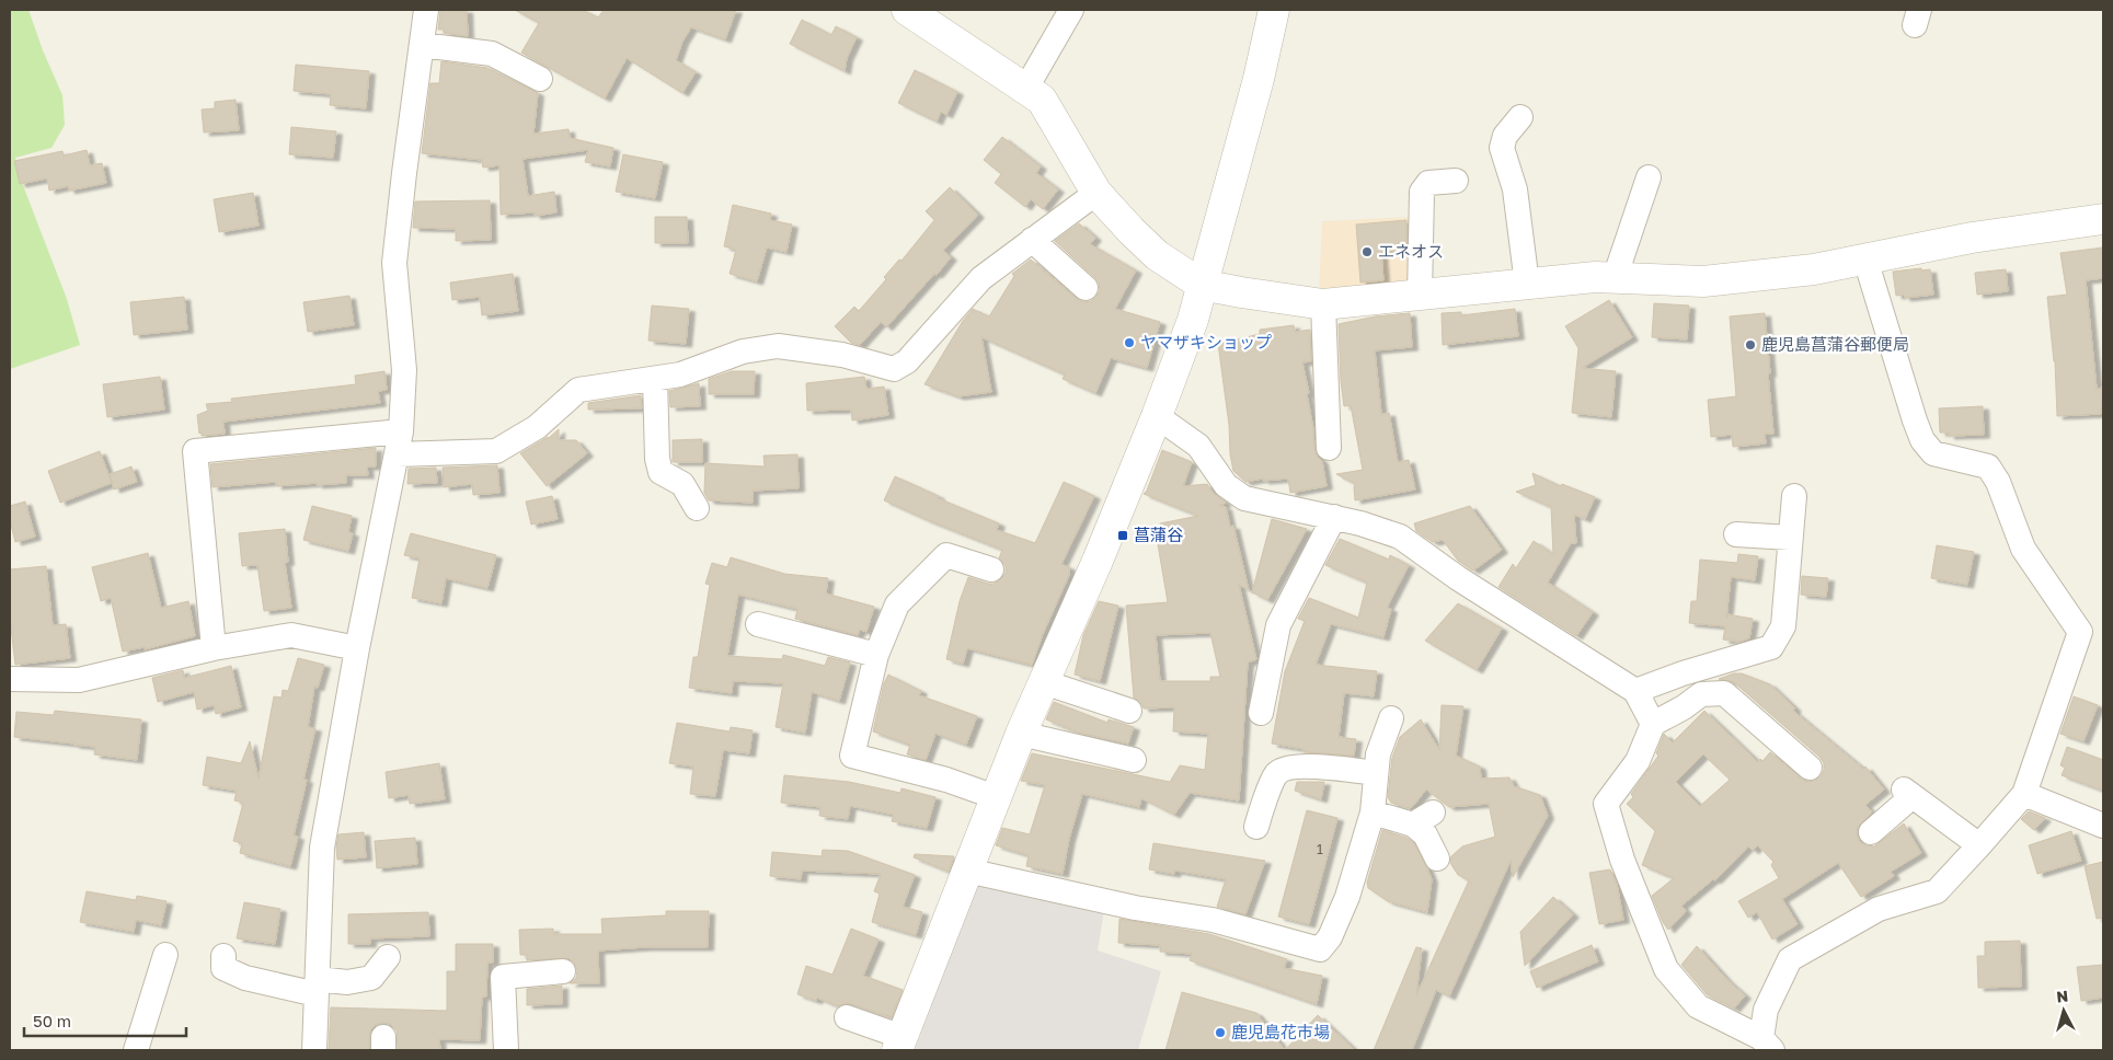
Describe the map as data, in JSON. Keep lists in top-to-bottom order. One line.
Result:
{"places":{"other":["エネオス","ヤマザキショップ","鹿児島菖蒲谷郵便局","鹿児島花市場"],"transit":["菖蒲谷"]},"house_numbers":["1"],"scale_bar":"50 m","north":"top"}
